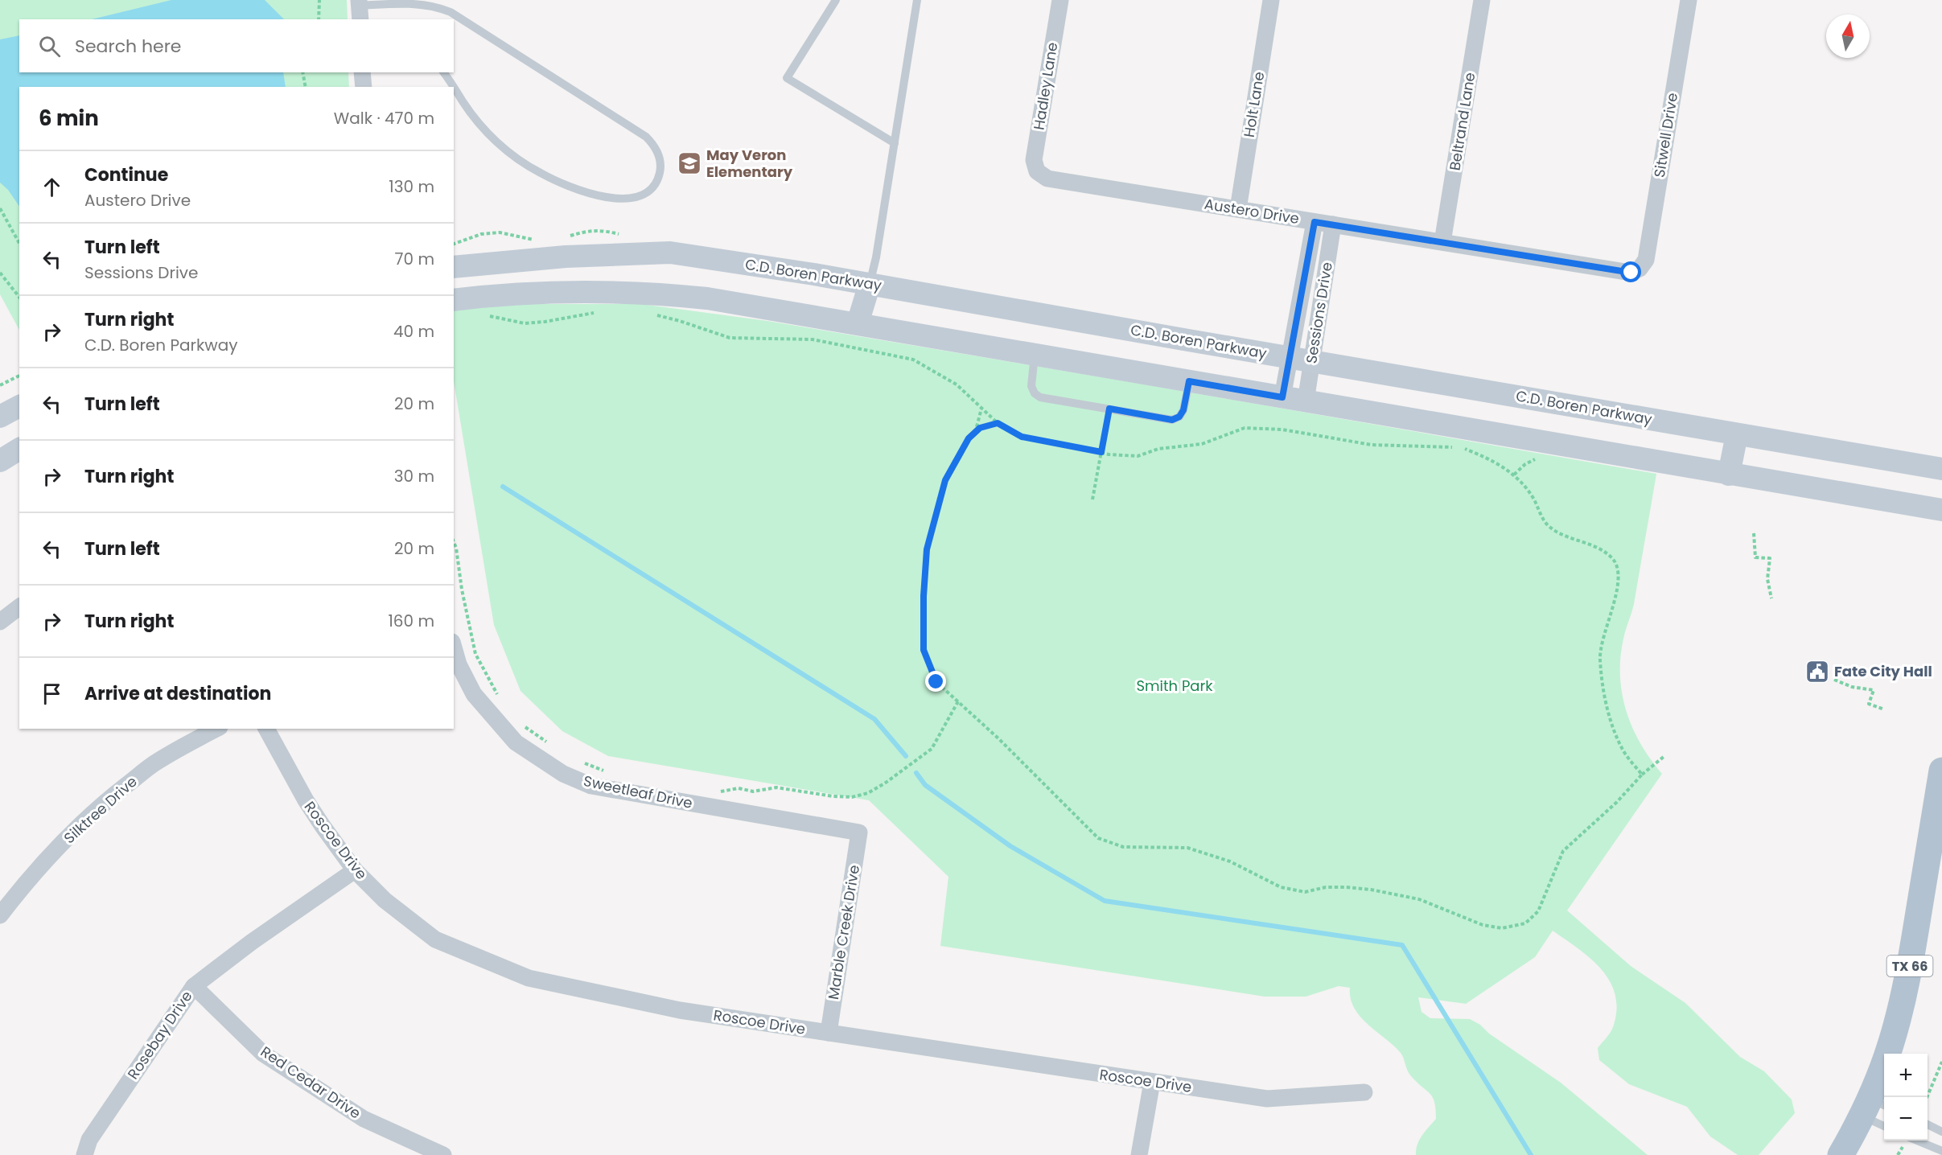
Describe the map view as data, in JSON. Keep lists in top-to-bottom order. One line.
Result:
{"streets":{"main road":["TX 66"],"street":["Hadley Lane","Holt Lane","Beltrand Lane","Sitwell Drive","Austero Drive","C.D. Boren Parkway","Sessions Drive","Sweetleaf Drive","Silktree Drive","Roscoe Drive","Marble Creek Drive","Rosebay Drive","Red Cedar Drive"]},"crossings":[["Hadley Lane","Austero Drive"],["Holt Lane","Austero Drive"],["Beltrand Lane","Austero Drive"],["Sitwell Drive","Austero Drive"],["Austero Drive","Sessions Drive"],["C.D. Boren Parkway","Sessions Drive"],["Sweetleaf Drive","Marble Creek Drive"],["Roscoe Drive","Marble Creek Drive"],["Roscoe Drive","Rosebay Drive"],["Rosebay Drive","Red Cedar Drive"]],"parks":["Smith Park"],"places":{"school or university":["May Veron Elementary"],"public building":["Fate City Hall"]},"north":"top","page":{"search":"Search here","heading":["6 min","Walk · 470 m"],"list":[["Continue","Austero Drive","130 m"],["Turn left","Sessions Drive","70 m"],["Turn right","C.D. Boren Parkway","40 m"],["Turn left","20 m"],["Turn right","30 m"],["Turn left","20 m"],["Turn right","160 m"],"Arrive at destination"],"map_buttons":["+","−"]}}
